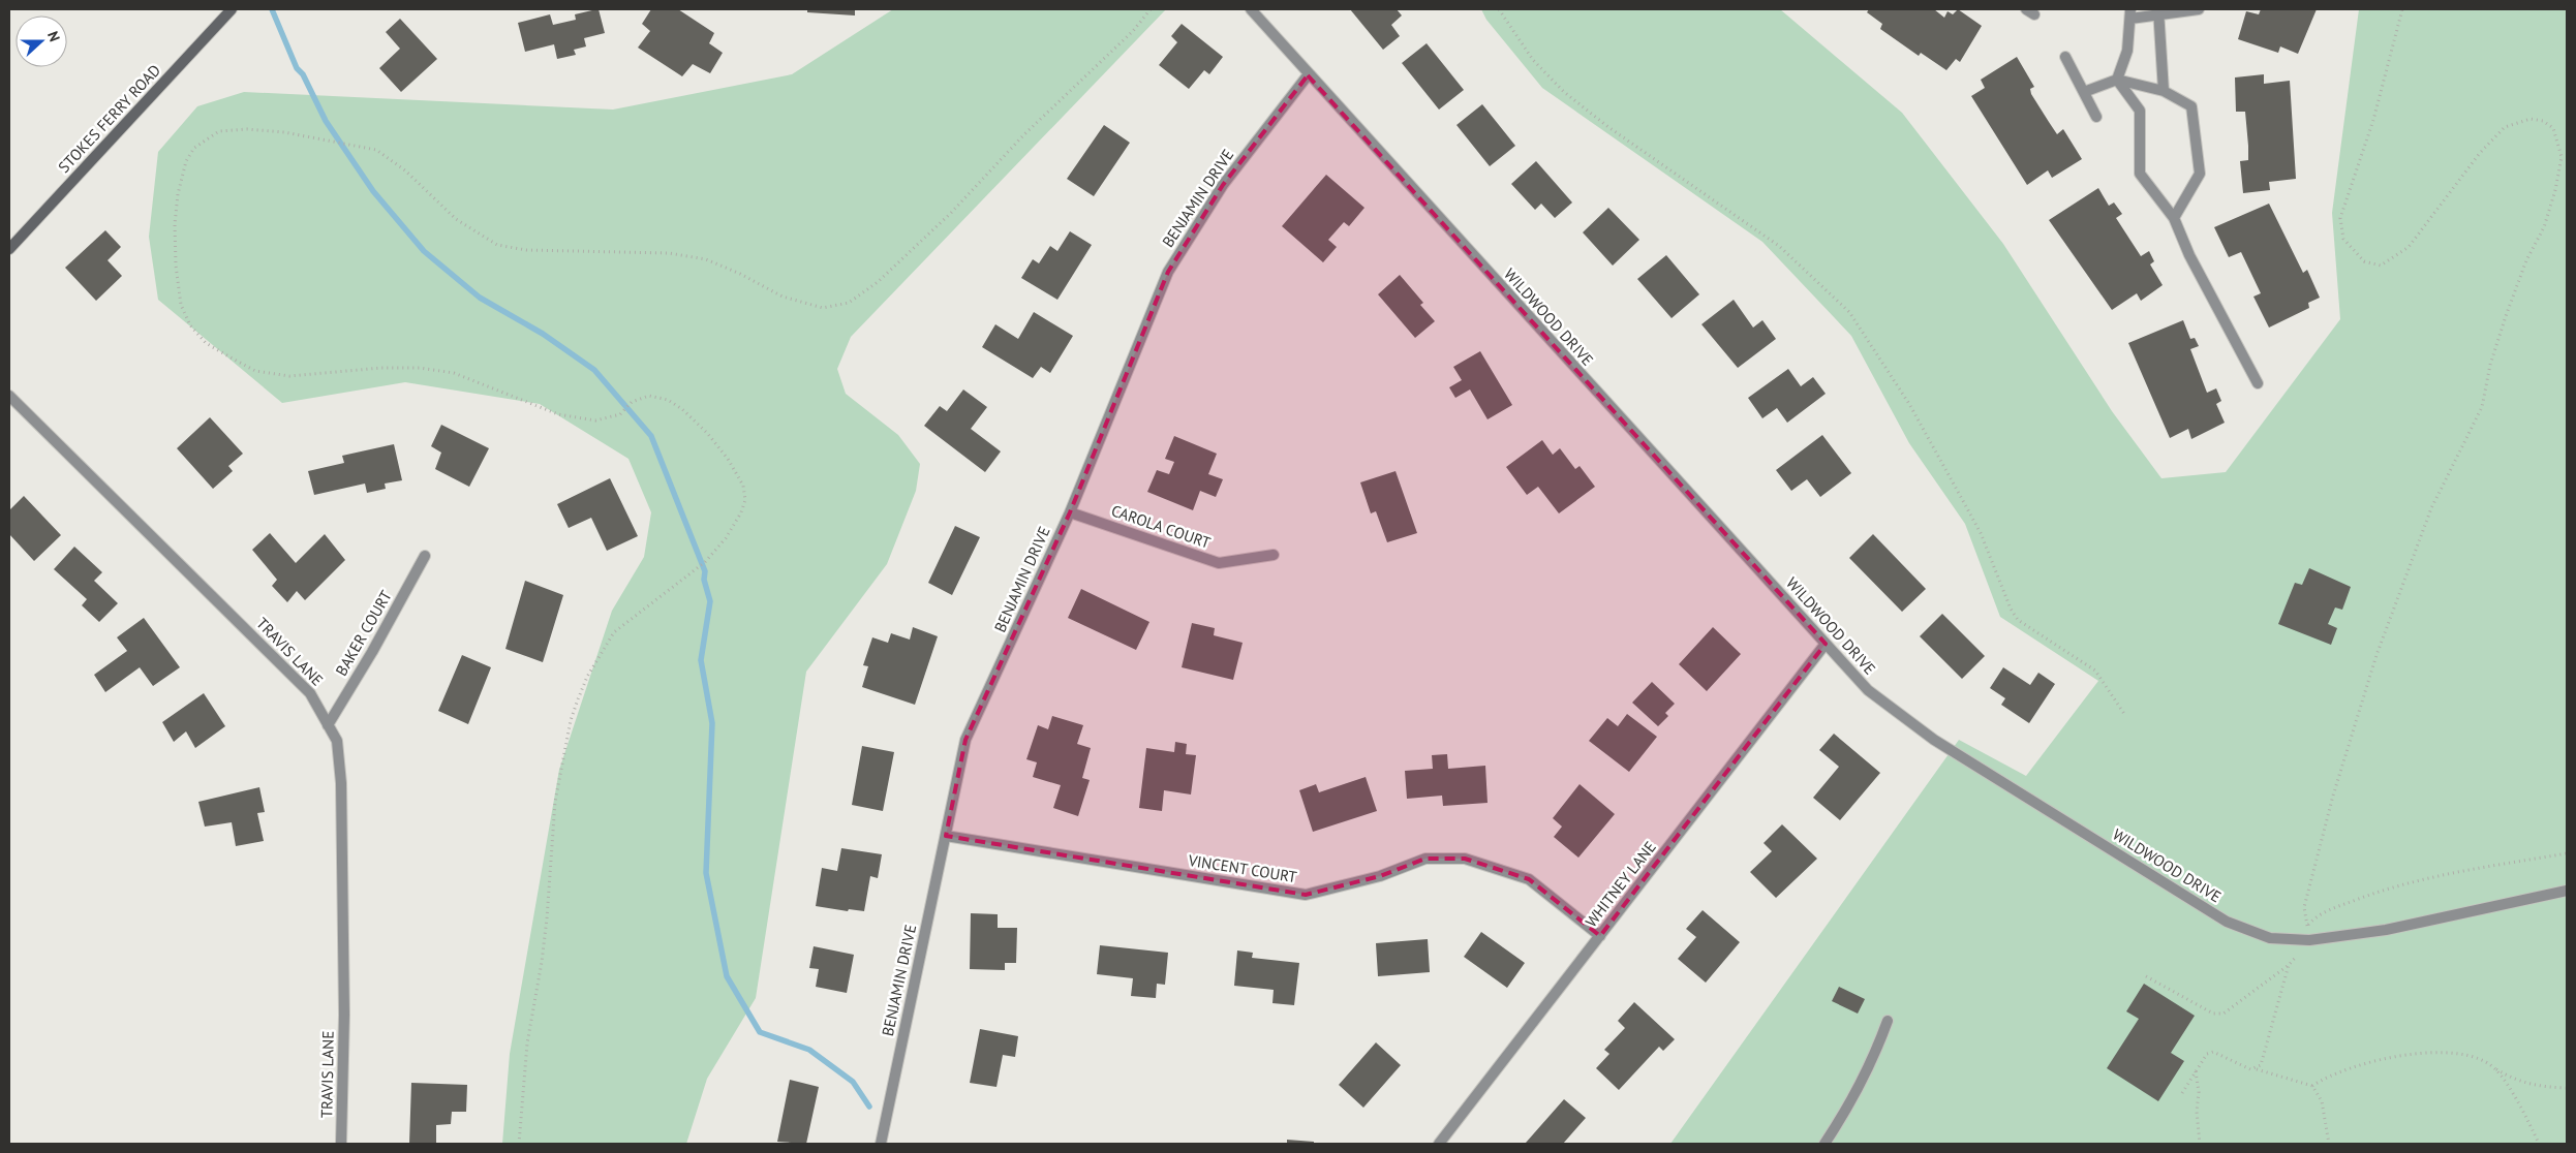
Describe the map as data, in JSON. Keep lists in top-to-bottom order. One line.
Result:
{"streets":{"street":["STOKES FERRY ROAD","BENJAMIN DRIVE","WILDWOOD DRIVE","CAROLA COURT","BAKER COURT","TRAVIS LANE","VINCENT COURT","WHITNEY LANE"]},"crossings":[["BENJAMIN DRIVE","WILDWOOD DRIVE"],["BENJAMIN DRIVE","CAROLA COURT"],["BENJAMIN DRIVE","VINCENT COURT"],["WILDWOOD DRIVE","WHITNEY LANE"],["BAKER COURT","TRAVIS LANE"],["VINCENT COURT","WHITNEY LANE"]],"north":"right"}
